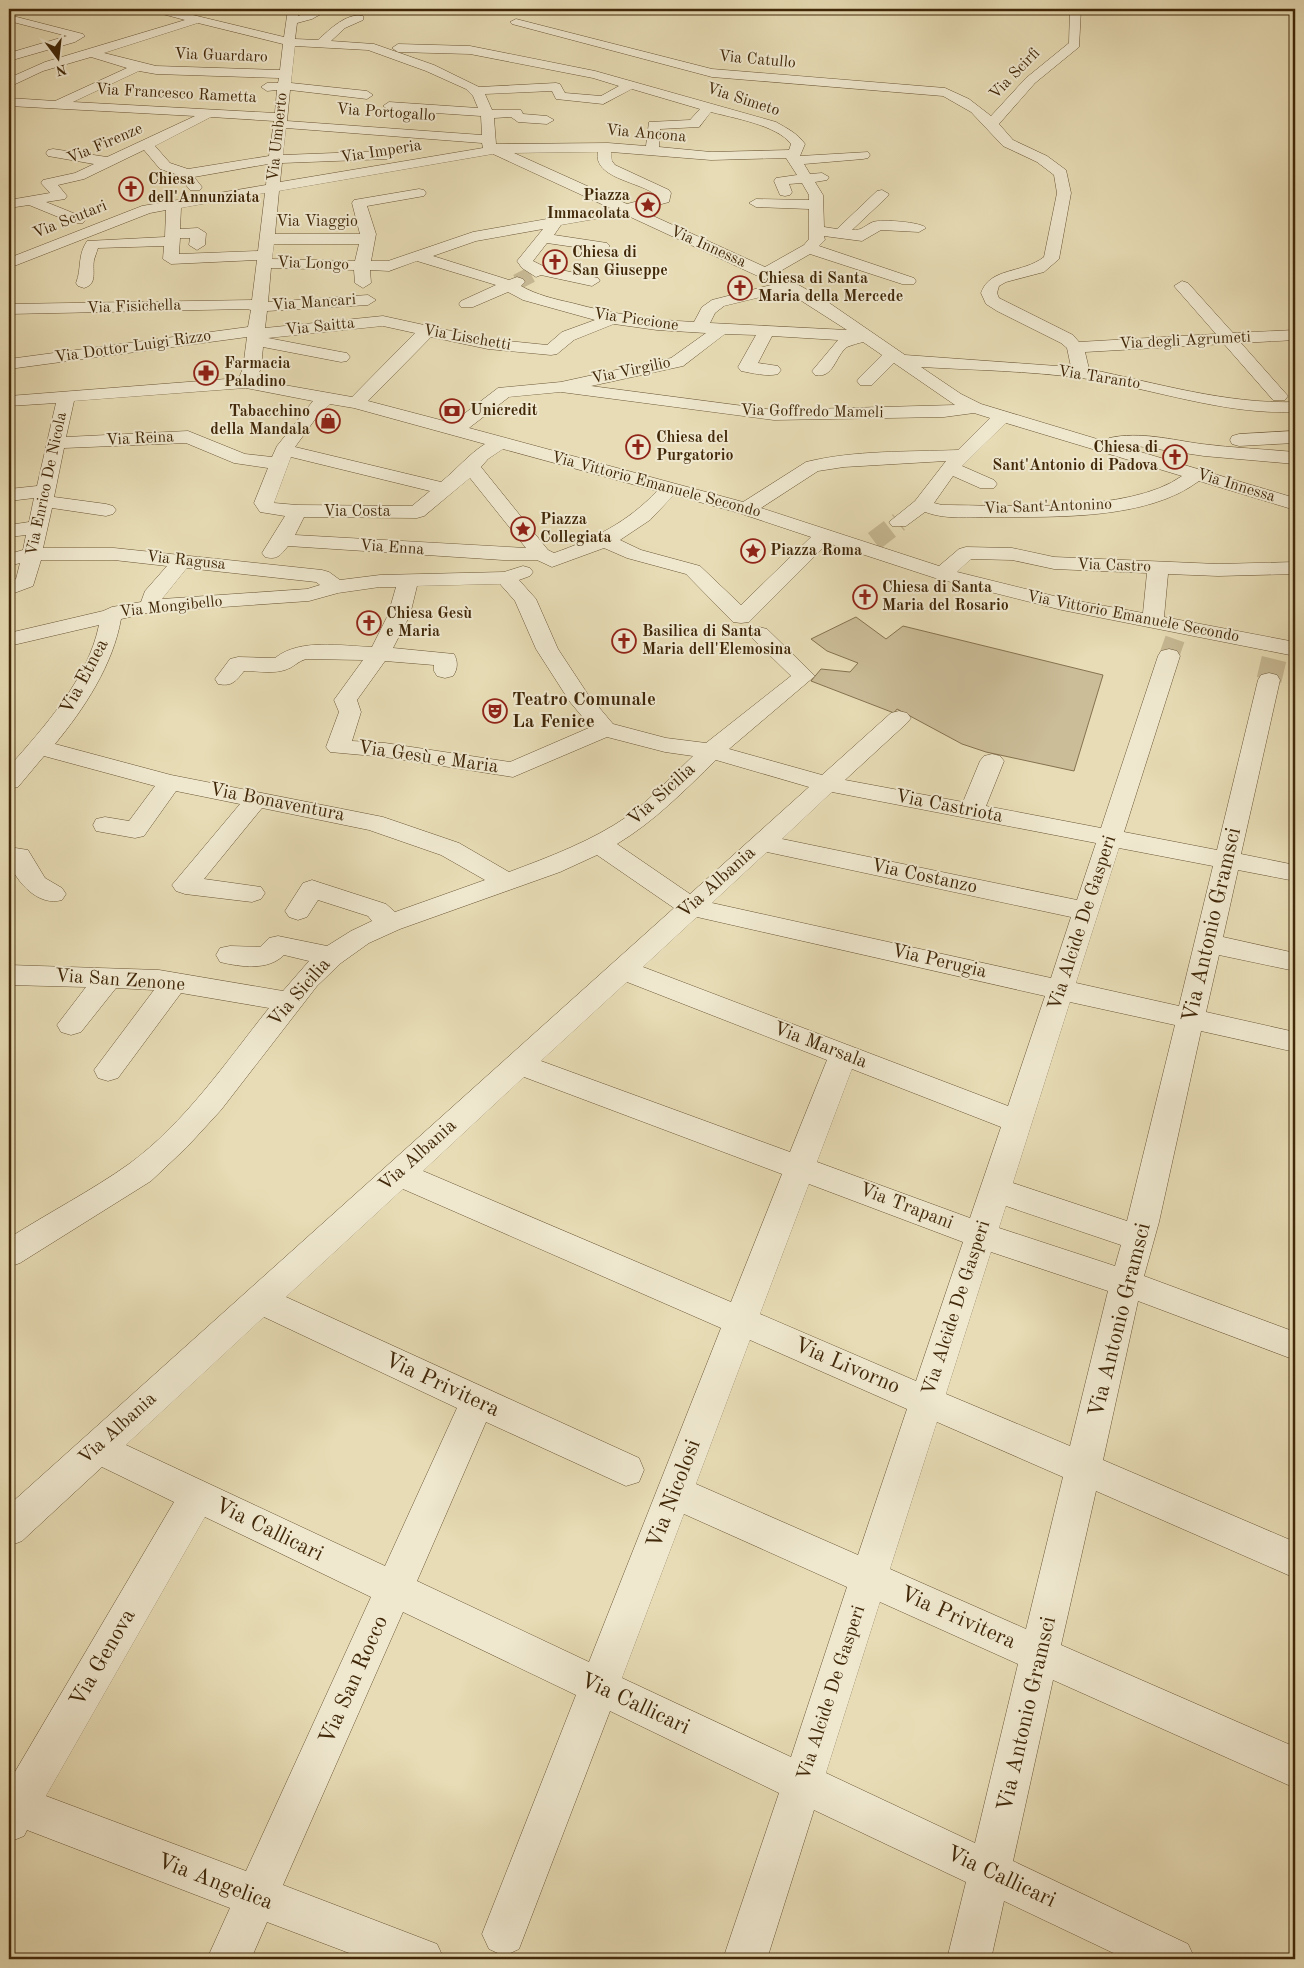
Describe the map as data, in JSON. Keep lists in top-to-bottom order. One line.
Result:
{"streets":{"street":["Via Guardaro","Via Catullo","Via Scirfi","Via Francesco Rametta","Via Simeto","Via Portogallo","Via Ancona","Via Umberto","Via Firenze","Via Imperia","Via Scutari","Via Viaggio","Via Innessa","Via Longo","Via Mancari","Via Fisichella","Via Piccione","Via Saitta","Via Lischetti","Via degli Agrumeti","Via Dottor Luigi Rizzo","Via Virgilio","Via Taranto","Via Goffredo Mameli","Via Reina","Via Enrico De Nicola","Via Vittorio Emanuele Secondo","Via Sant'Antonino","Via Costa","Via Enna","Via Ragusa","Via Castro","Via Mongibello","Via Etnea","Via Gesù e Maria","Via Sicilia","Via Bonaventura","Via Castriota","Via Costanzo","Via Albania","Via Alcide De Gasperi","Via Antonio Gramsci","Via Perugia","Via San Zenone","Via Marsala","Via Trapani","Via Livorno","Via Privitera","Via Nicolosi","Via Callicari","Via Genova","Via San Rocco","Via Angelica"]},"crossings":[["Via Guardaro","Via Umberto"],["Via Catullo","Via Scirfi"],["Via Scirfi","Via degli Agrumeti"],["Via Francesco Rametta","Via Portogallo"],["Via Francesco Rametta","Via Umberto"],["Via Francesco Rametta","Via Firenze"],["Via Simeto","Via Ancona"],["Via Portogallo","Via Ancona"],["Via Portogallo","Via Umberto"],["Via Portogallo","Via Imperia"],["Via Portogallo","Via Innessa"],["Via Ancona","Via Imperia"],["Via Ancona","Via Innessa"],["Via Umberto","Via Imperia"],["Via Umberto","Via Viaggio"],["Via Umberto","Via Longo"],["Via Umberto","Via Mancari"],["Via Umberto","Via Fisichella"],["Via Umberto","Via Saitta"],["Via Umberto","Via Dottor Luigi Rizzo"],["Via Umberto","Via Vittorio Emanuele Secondo"],["Via Imperia","Via Scutari"],["Via Imperia","Via Innessa"],["Via Innessa","Via Longo"],["Via Innessa","Via Piccione"],["Via Innessa","Via Taranto"],["Via Innessa","Via Goffredo Mameli"],["Via Innessa","Via Sant'Antonino"],["Via Longo","Via Piccione"],["Via Mancari","Via Fisichella"],["Via Piccione","Via Virgilio"],["Via Saitta","Via Lischetti"],["Via Saitta","Via Dottor Luigi Rizzo"],["Via Lischetti","Via Virgilio"],["Via Lischetti","Via Goffredo Mameli"],["Via Virgilio","Via Goffredo Mameli"],["Via Reina","Via Enrico De Nicola"],["Via Reina","Via Costa"],["Via Enrico De Nicola","Via Vittorio Emanuele Secondo"],["Via Enrico De Nicola","Via Ragusa"],["Via Vittorio Emanuele Secondo","Via Castro"],["Via Vittorio Emanuele Secondo","Via Mongibello"],["Via Vittorio Emanuele Secondo","Via Alcide De Gasperi"],["Via Vittorio Emanuele Secondo","Via Antonio Gramsci"],["Via Enna","Via Mongibello"],["Via Ragusa","Via Mongibello"],["Via Mongibello","Via Etnea"],["Via Mongibello","Via Gesù e Maria"],["Via Etnea","Via Bonaventura"],["Via Gesù e Maria","Via Castriota"],["Via Sicilia","Via Bonaventura"],["Via Sicilia","Via Castriota"],["Via Sicilia","Via Perugia"],["Via Sicilia","Via San Zenone"],["Via Castriota","Via Albania"],["Via Castriota","Via Alcide De Gasperi"],["Via Castriota","Via Antonio Gramsci"],["Via Costanzo","Via Albania"],["Via Costanzo","Via Alcide De Gasperi"],["Via Albania","Via Perugia"],["Via Albania","Via Marsala"],["Via Albania","Via Trapani"],["Via Albania","Via Livorno"],["Via Albania","Via Privitera"],["Via Albania","Via Callicari"],["Via Alcide De Gasperi","Via Perugia"],["Via Alcide De Gasperi","Via Marsala"],["Via Alcide De Gasperi","Via Trapani"],["Via Alcide De Gasperi","Via Livorno"],["Via Alcide De Gasperi","Via Privitera"],["Via Alcide De Gasperi","Via Callicari"],["Via Antonio Gramsci","Via Perugia"],["Via Antonio Gramsci","Via Trapani"],["Via Antonio Gramsci","Via Livorno"],["Via Antonio Gramsci","Via Privitera"],["Via Antonio Gramsci","Via Callicari"],["Via Marsala","Via Nicolosi"],["Via Trapani","Via Nicolosi"],["Via Livorno","Via Nicolosi"],["Via Privitera","Via Nicolosi"],["Via Privitera","Via San Rocco"],["Via Nicolosi","Via Callicari"],["Via Callicari","Via Genova"],["Via Callicari","Via San Rocco"],["Via Genova","Via Angelica"],["Via San Rocco","Via Angelica"]],"places":{"church":["Chiesa dell'Annunziata","Chiesa di San Giuseppe","Chiesa di Santa Maria della Mercede","Chiesa del Purgatorio","Chiesa di Sant'Antonio di Padova","Chiesa di Santa Maria del Rosario","Chiesa Gesù e Maria","Basilica di Santa Maria dell'Elemosina"],"place":["Piazza Immacolata","Piazza Collegiata","Piazza Roma"],"pharmacy":["Farmacia Paladino"],"bank":["Unicredit"],"shop":["Tabacchino della Mandala"],"theatre":["Teatro Comunale La Fenice"]},"north":"bottom"}
